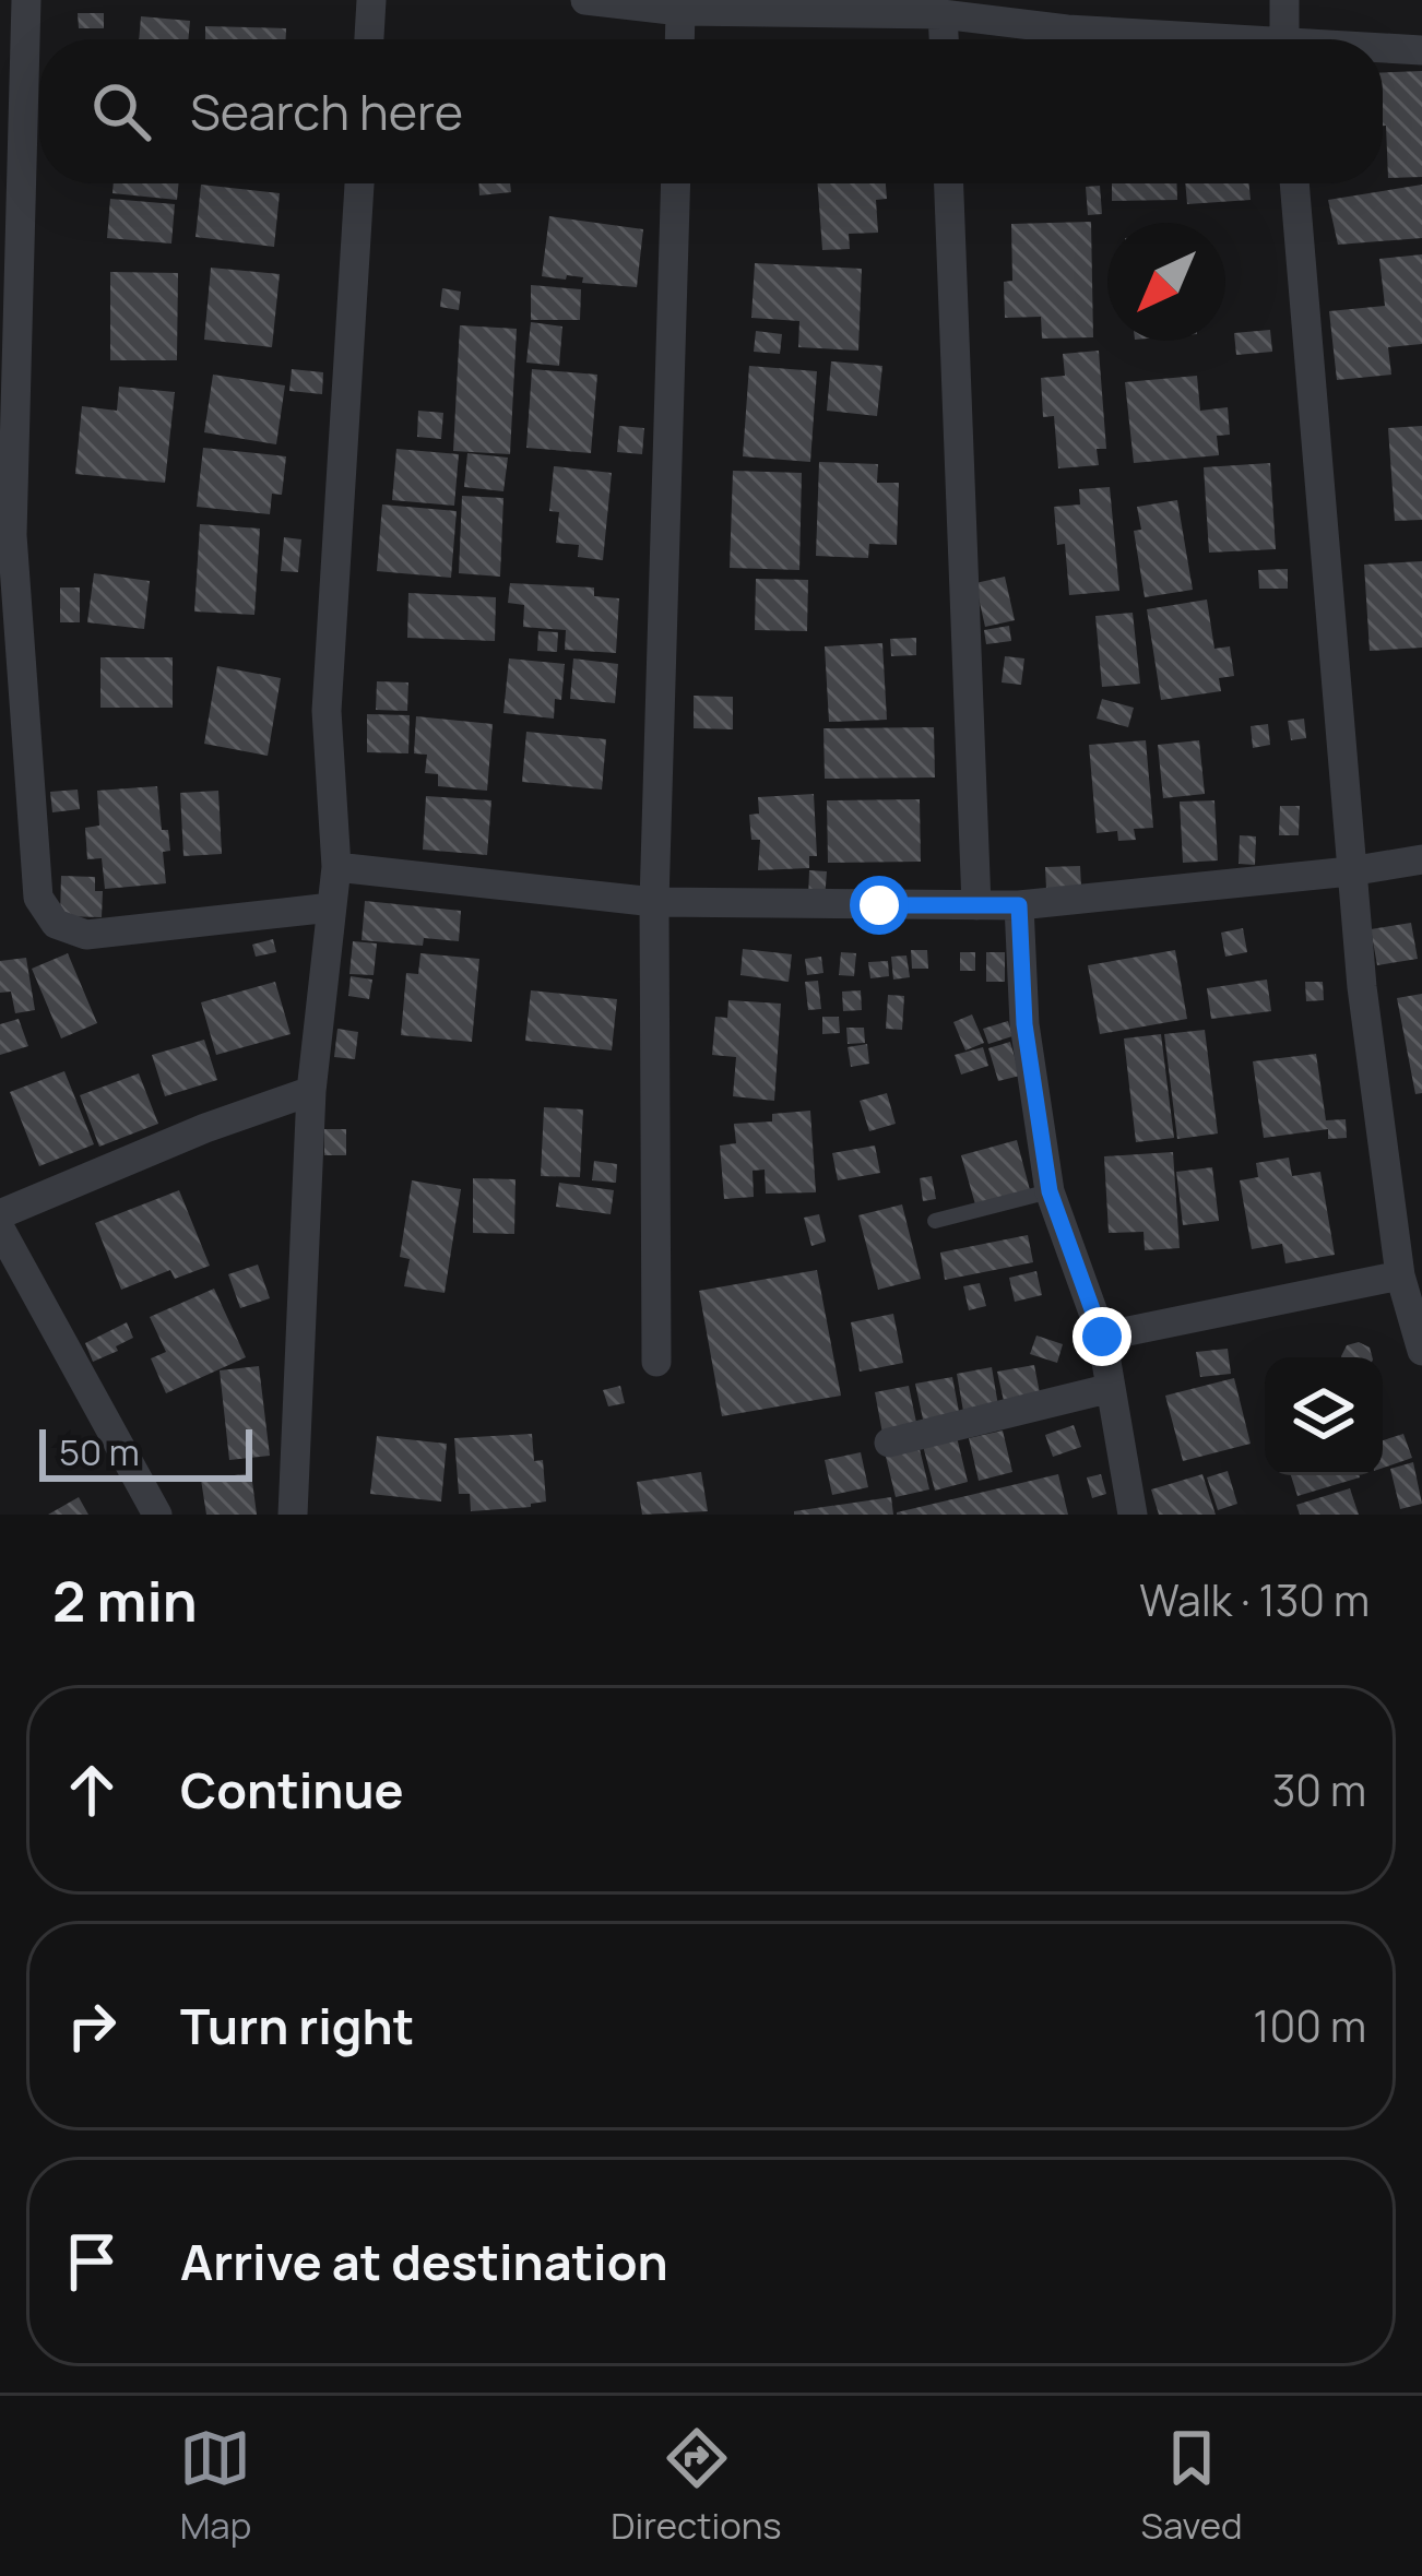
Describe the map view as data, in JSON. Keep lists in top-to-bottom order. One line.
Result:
{"scale_bar":"50 m","north":"bottom left","page":{"search":"Search here","scale":"50 m","heading":["2 min","Walk · 130 m"],"list":[["Continue","30 m"],["Turn right","100 m"],"Arrive at destination"],"nav":["Map","Directions","Saved"]}}
